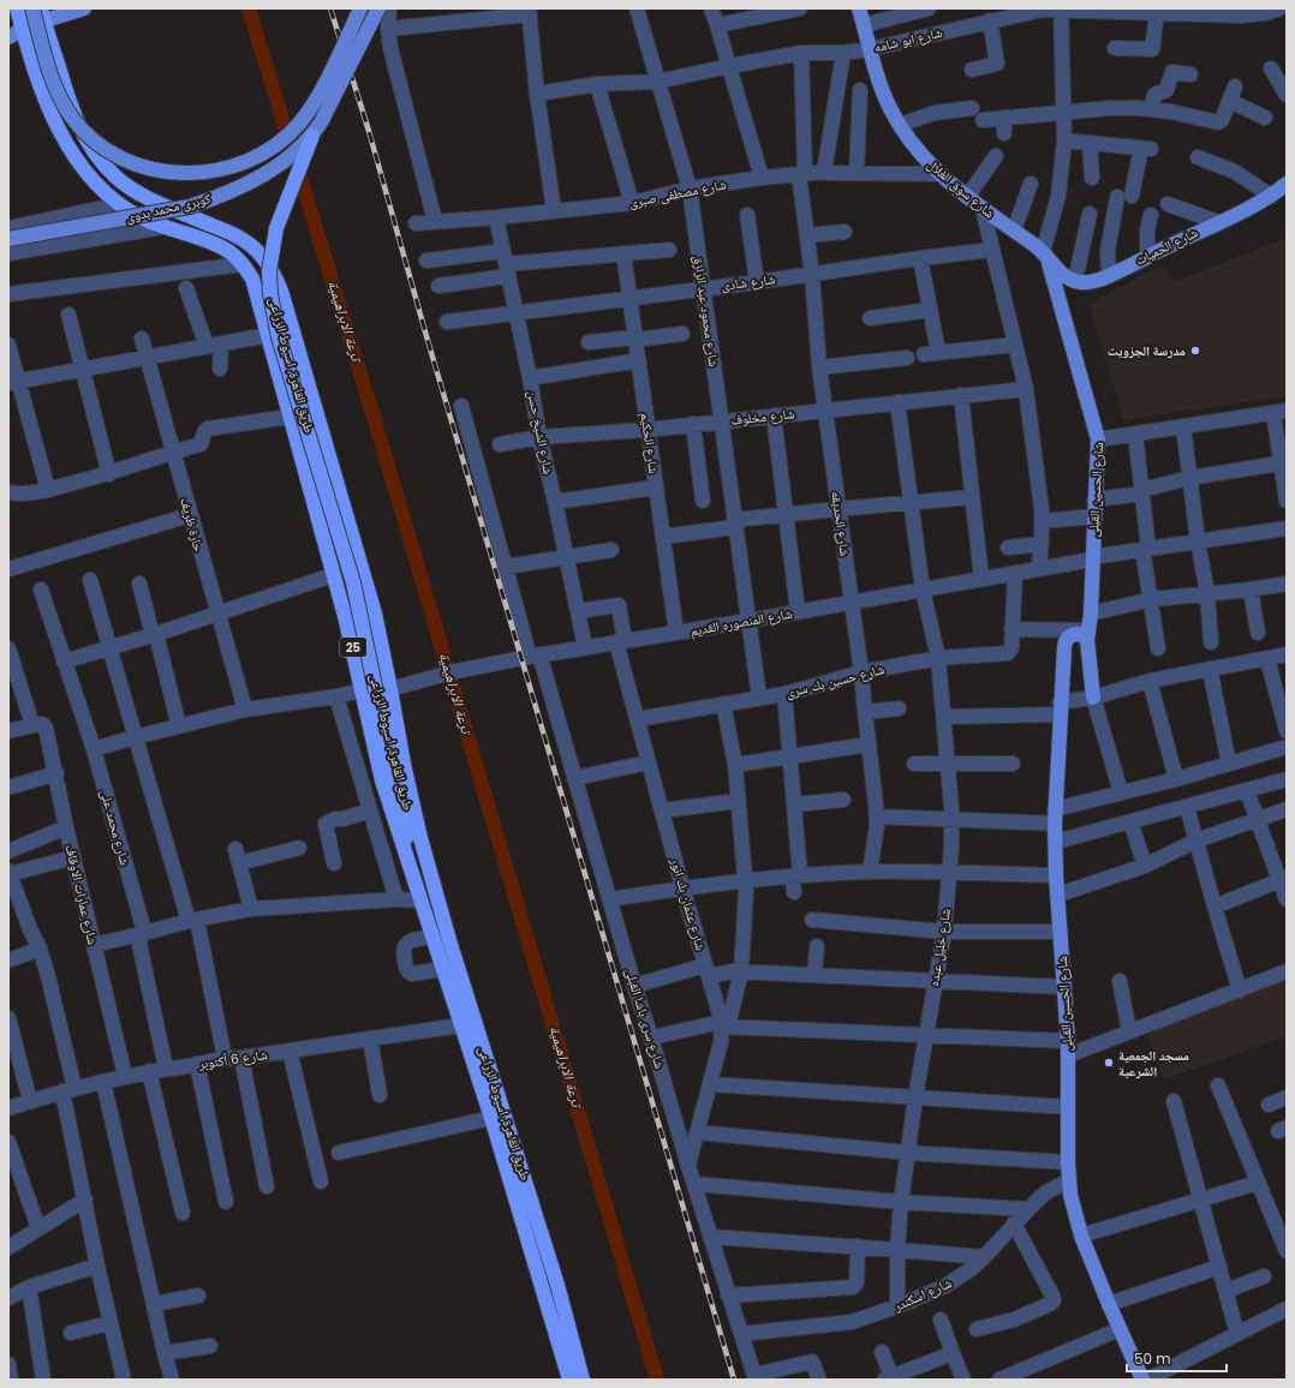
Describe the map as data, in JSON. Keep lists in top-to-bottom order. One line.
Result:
{"streets":{"highway":["طريق القاهرة, اسيوط الزراعى","25"],"main road":["شارع سوق الغلال","كوبرى محمد بدوى","شارع الحميات","شارع الحسين القبلى"],"street":["شارع ابو شامه","شارع مصطفى صبرى","شارع شادى","شارع محمود عبد الرازق","شارع مخلوف","شارع الشيخ حسن","شارع الحكيم","شارع الحديقه","حارة ظريف","شارع المنصوره القديم","شارع حسين بك سرى","شارع محمد على","شارع عمارات الاوقاف","شارع عثمان بك انور","شارع خليل عبده","شارع سرى باشا القبلى","شارع 6 أكتوبر","شارع اسكندر"]},"crossings":[["شارع ابو شامه","شارع سوق الغلال"],["شارع ابو شامه","شارع محمود عبد الرازق"],["شارع ابو شامه","شارع الحديقه"],["شارع سوق الغلال","شارع مصطفى صبرى"],["شارع سوق الغلال","شارع الحسين القبلى"],["شارع مصطفى صبرى","شارع محمود عبد الرازق"],["شارع مصطفى صبرى","شارع الشيخ حسن"],["شارع مصطفى صبرى","شارع الحديقه"],["شارع شادى","شارع محمود عبد الرازق"],["شارع شادى","شارع الشيخ حسن"],["شارع شادى","شارع الحكيم"],["شارع شادى","شارع الحديقه"],["شارع محمود عبد الرازق","شارع مخلوف"],["شارع محمود عبد الرازق","شارع المنصوره القديم"],["شارع محمود عبد الرازق","شارع حسين بك سرى"],["طريق القاهرة, اسيوط الزراعى","شارع المنصوره القديم"],["طريق القاهرة, اسيوط الزراعى","شارع 6 أكتوبر"],["شارع مخلوف","شارع الشيخ حسن"],["شارع مخلوف","شارع الحكيم"],["شارع مخلوف","شارع الحديقه"],["شارع مخلوف","شارع خليل عبده"],["شارع الشيخ حسن","شارع المنصوره القديم"],["شارع الشيخ حسن","شارع عثمان بك انور"],["شارع الحكيم","شارع المنصوره القديم"],["شارع الحسين القبلى","شارع المنصوره القديم"],["شارع الحسين القبلى","شارع اسكندر"],["شارع الحديقه","شارع المنصوره القديم"],["شارع الحديقه","شارع حسين بك سرى"],["حارة ظريف","شارع المنصوره القديم"],["شارع المنصوره القديم","شارع محمد على"],["شارع المنصوره القديم","شارع عثمان بك انور"],["شارع المنصوره القديم","شارع خليل عبده"],["شارع المنصوره القديم","شارع سرى باشا القبلى"],["شارع حسين بك سرى","شارع عثمان بك انور"],["شارع حسين بك سرى","شارع خليل عبده"],["شارع محمد على","شارع 6 أكتوبر"],["شارع عمارات الاوقاف","شارع 6 أكتوبر"],["شارع عثمان بك انور","شارع سرى باشا القبلى"],["شارع خليل عبده","شارع اسكندر"],["شارع سرى باشا القبلى","شارع اسكندر"]],"water":["ترعة الابراهيمية"],"places":["مدرسة الجزويت","مسجد الجمعية الشرعية"],"scale_bar":"50 m"}
